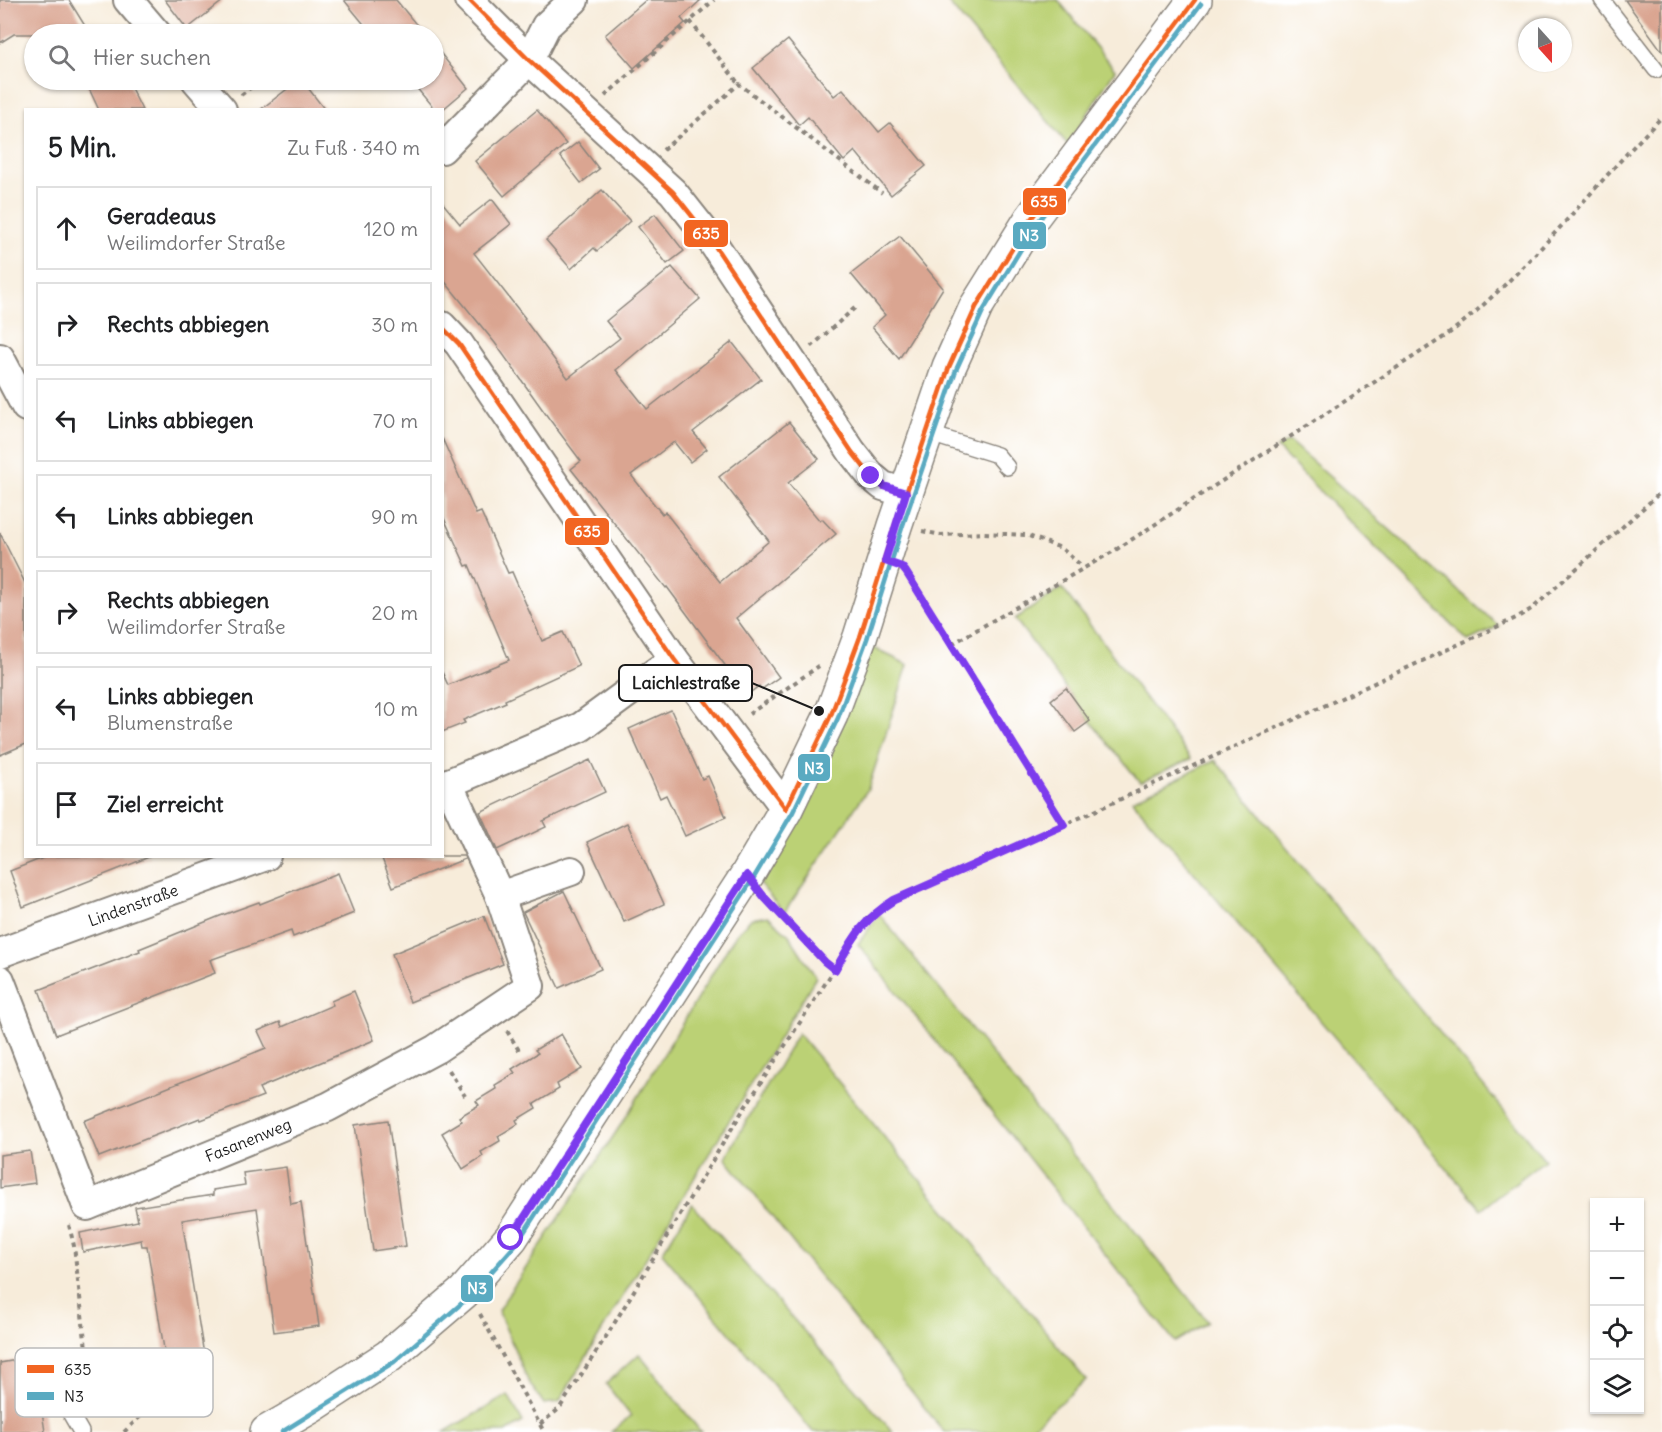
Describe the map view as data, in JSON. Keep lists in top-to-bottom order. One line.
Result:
{"streets":{"street":["Lindenstraße","Fasanenweg"]},"places":["Laichlestraße"],"lines":["transit line 635","transit line N3"],"legend":["635","N3"],"north":"bottom","page":{"search":"Hier suchen","heading":["5 Min.","Zu Fuß · 340 m"],"list":[["Geradeaus","Weilimdorfer Straße","120 m"],["Rechts abbiegen","30 m"],["Links abbiegen","70 m"],["Links abbiegen","90 m"],["Rechts abbiegen","Weilimdorfer Straße","20 m"],["Links abbiegen","Blumenstraße","10 m"],"Ziel erreicht"],"map_buttons":["+","−"]}}
